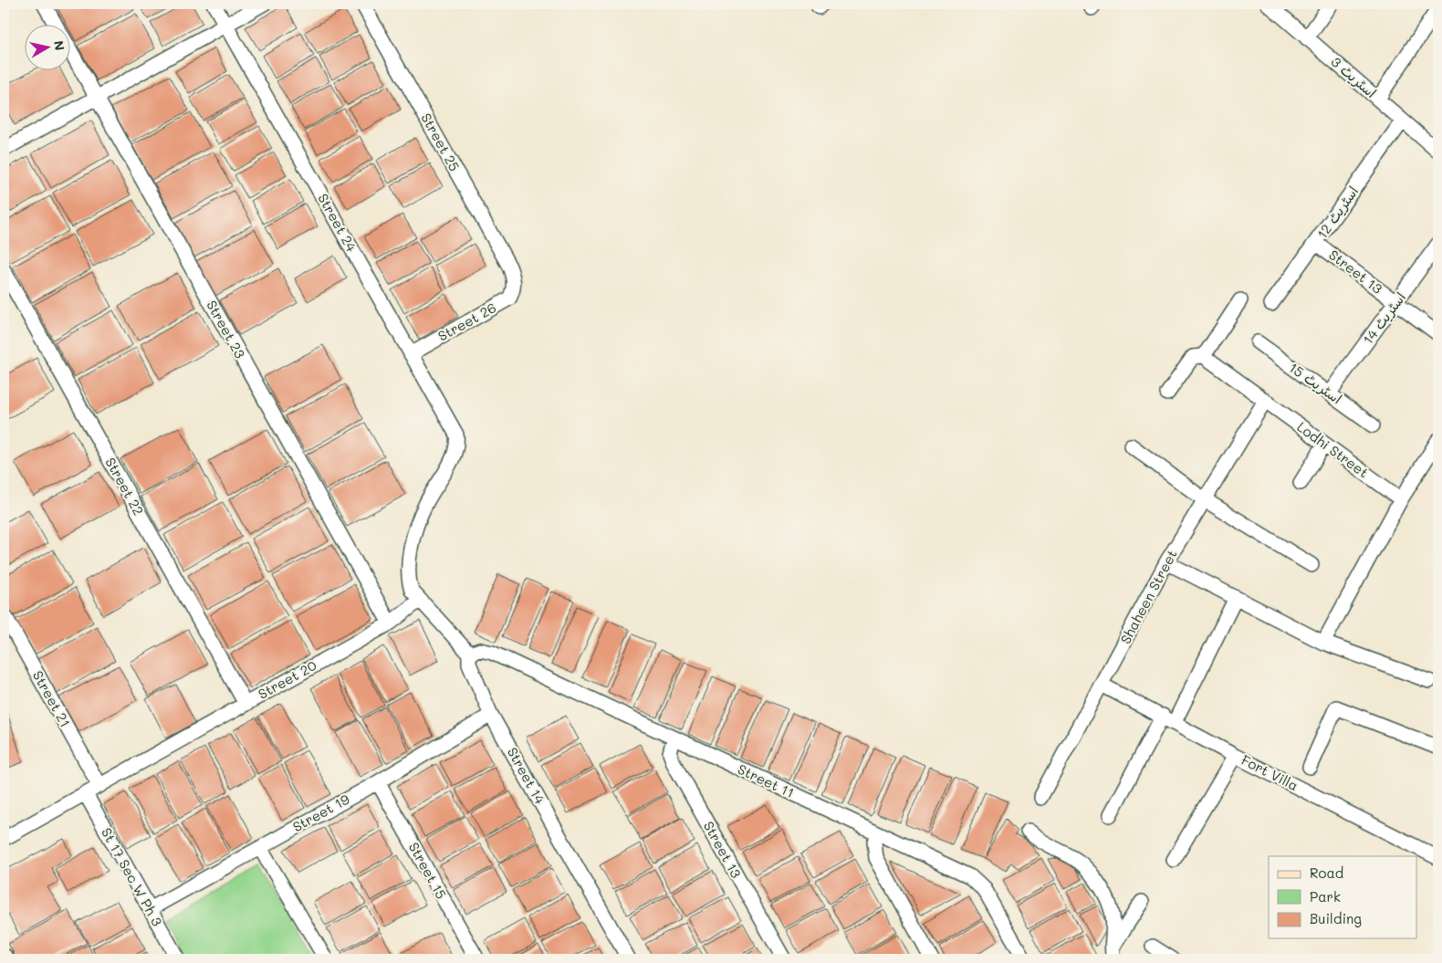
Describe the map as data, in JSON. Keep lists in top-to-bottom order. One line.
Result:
{"streets":{"street":["اسٹریٹ 3","Street 25","اسٹریٹ 12","Street 24","Street 13","اسٹریٹ 14","Street 26","Street 23","اسٹریٹ 15","Lodhi Street","Street 22","Shaheen Street","Street 20","Street 21","Fort Villa","Street 14","Street 11","Street 19","Street 15","St 17 Sec W Ph 3"]},"crossings":[["اسٹریٹ 3","اسٹریٹ 12"],["Street 25","Street 26"],["اسٹریٹ 12","Street 13"],["Street 24","Street 26"],["Street 24","Street 20"],["Street 13","اسٹریٹ 14"],["Street 13","Street 11"],["اسٹریٹ 14","اسٹریٹ 15"],["Street 23","Street 20"],["Lodhi Street","Shaheen Street"],["Street 22","Street 20"],["Shaheen Street","Fort Villa"],["Street 20","Street 21"],["Street 20","St 17 Sec W Ph 3"],["Street 14","Street 11"],["Street 14","Street 19"],["Street 19","Street 15"],["Street 19","St 17 Sec W Ph 3"]],"legend":["Road","Park","Building"],"north":"right"}
